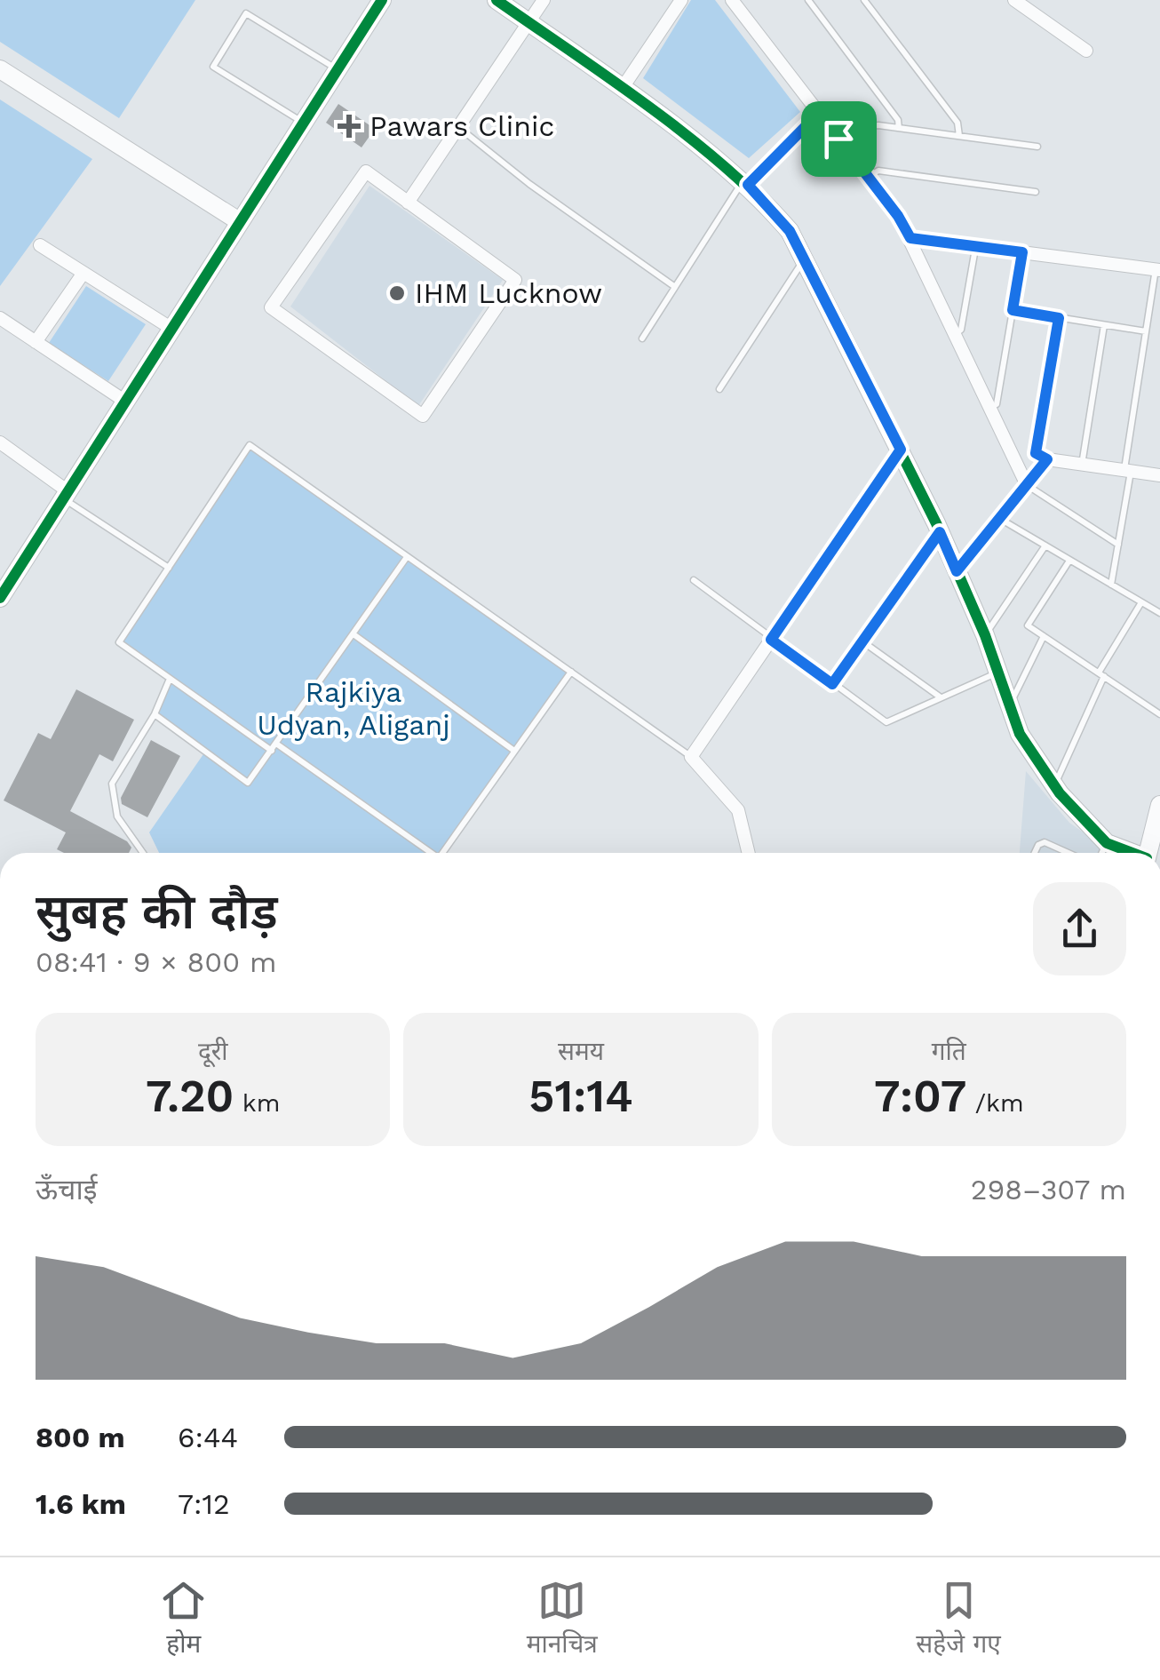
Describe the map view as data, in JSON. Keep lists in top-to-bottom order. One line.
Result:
{"parks":["Rajkiya Udyan, Aliganj"],"places":{"health":["Pawars Clinic"],"other":["IHM Lucknow"]},"page":{"heading":["सुबह की दौड़","08:41 · 9 × 800 m"],"stats":[["दूरी","7.20 km"],["समय","51:14"],["गति","7:07 /km"]],"chart":["ऊँचाई","298–307 m"],"list":[{"name":"800 m","note":"6:44"},{"name":"1.6 km","note":"7:12"}],"tabs":["होम","मानचित्र","सहेजे गए"]}}
